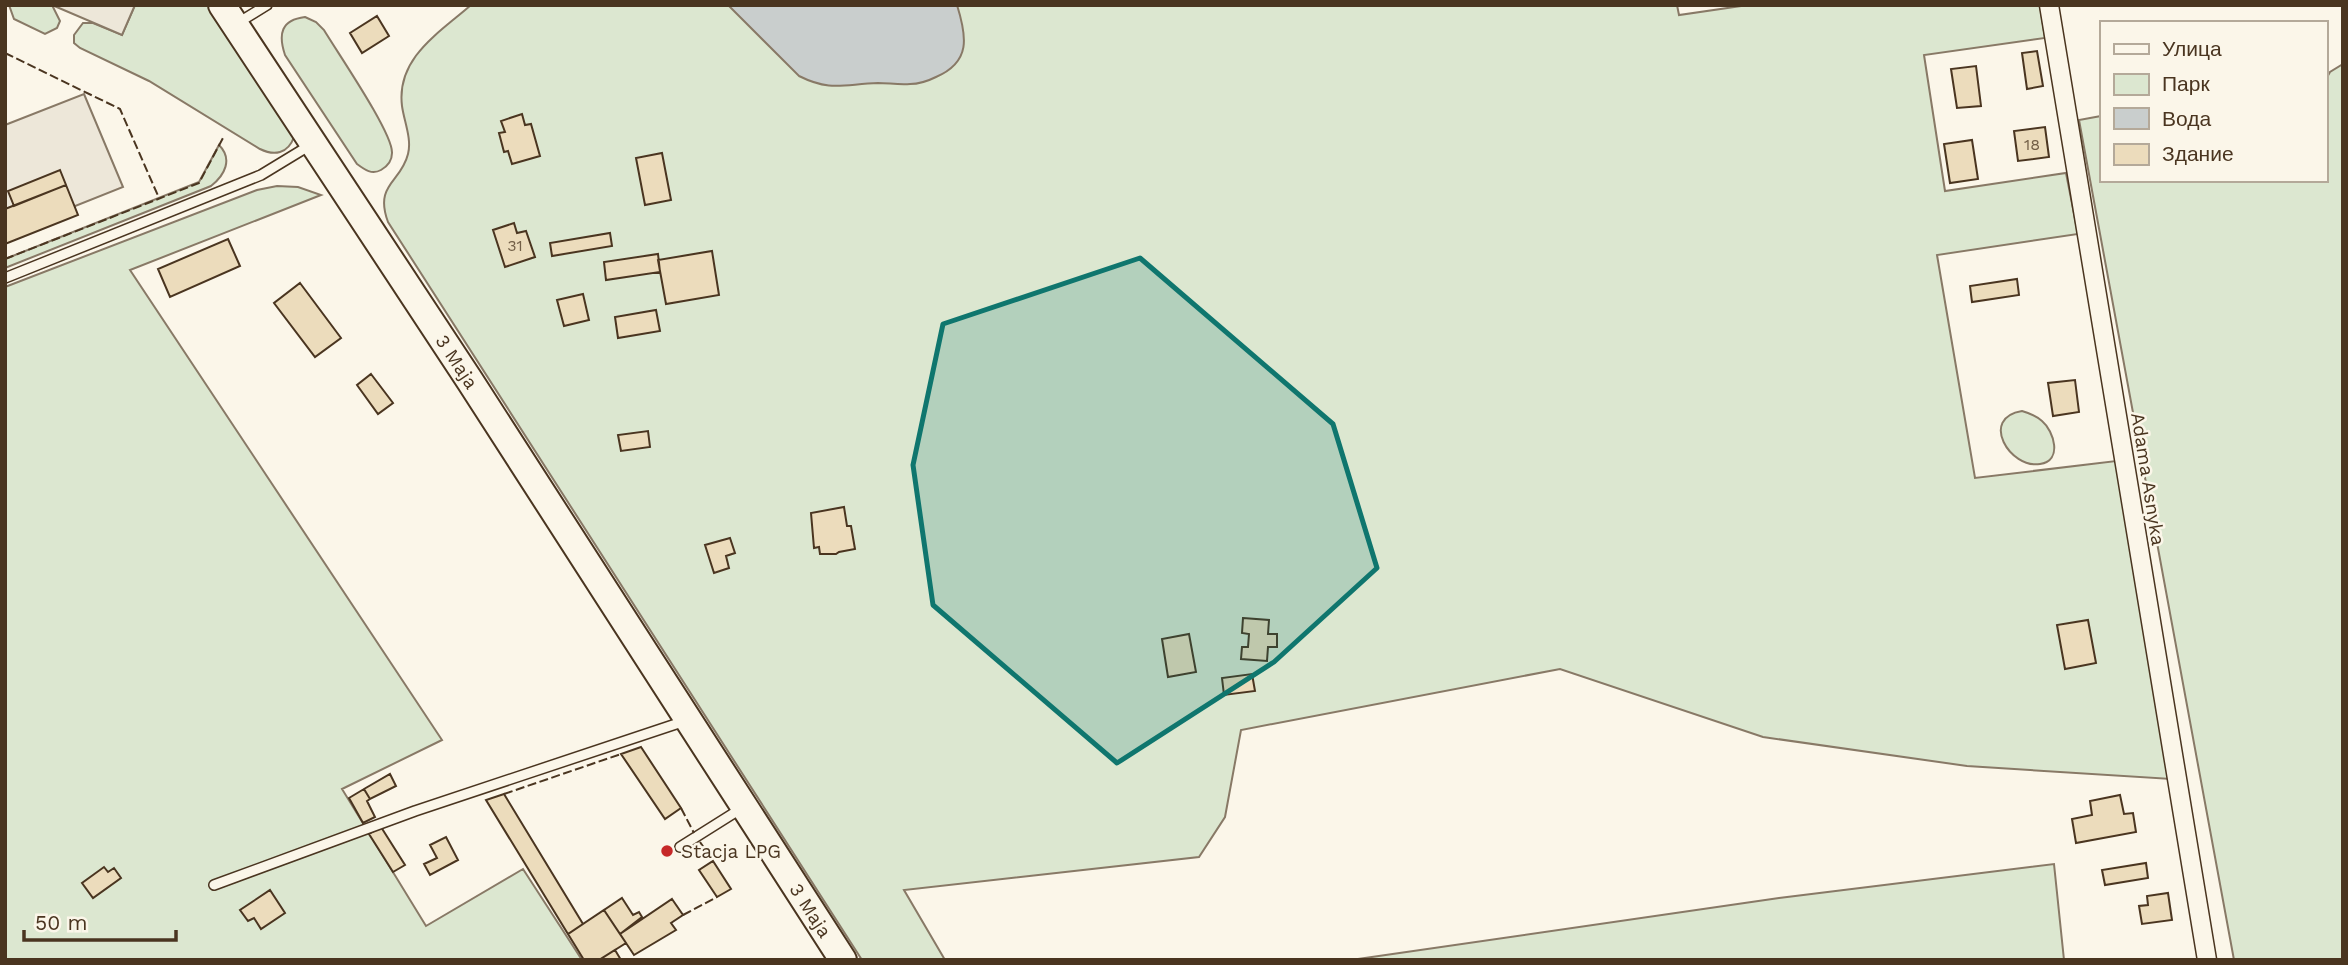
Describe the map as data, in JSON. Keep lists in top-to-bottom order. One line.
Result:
{"streets":{"street":["3 Maja","Adama Asnyka"]},"places":["Stacja LPG"],"house_numbers":["18","31"],"legend":["Улица","Парк","Вода","Здание"],"scale_bar":"50 m"}
